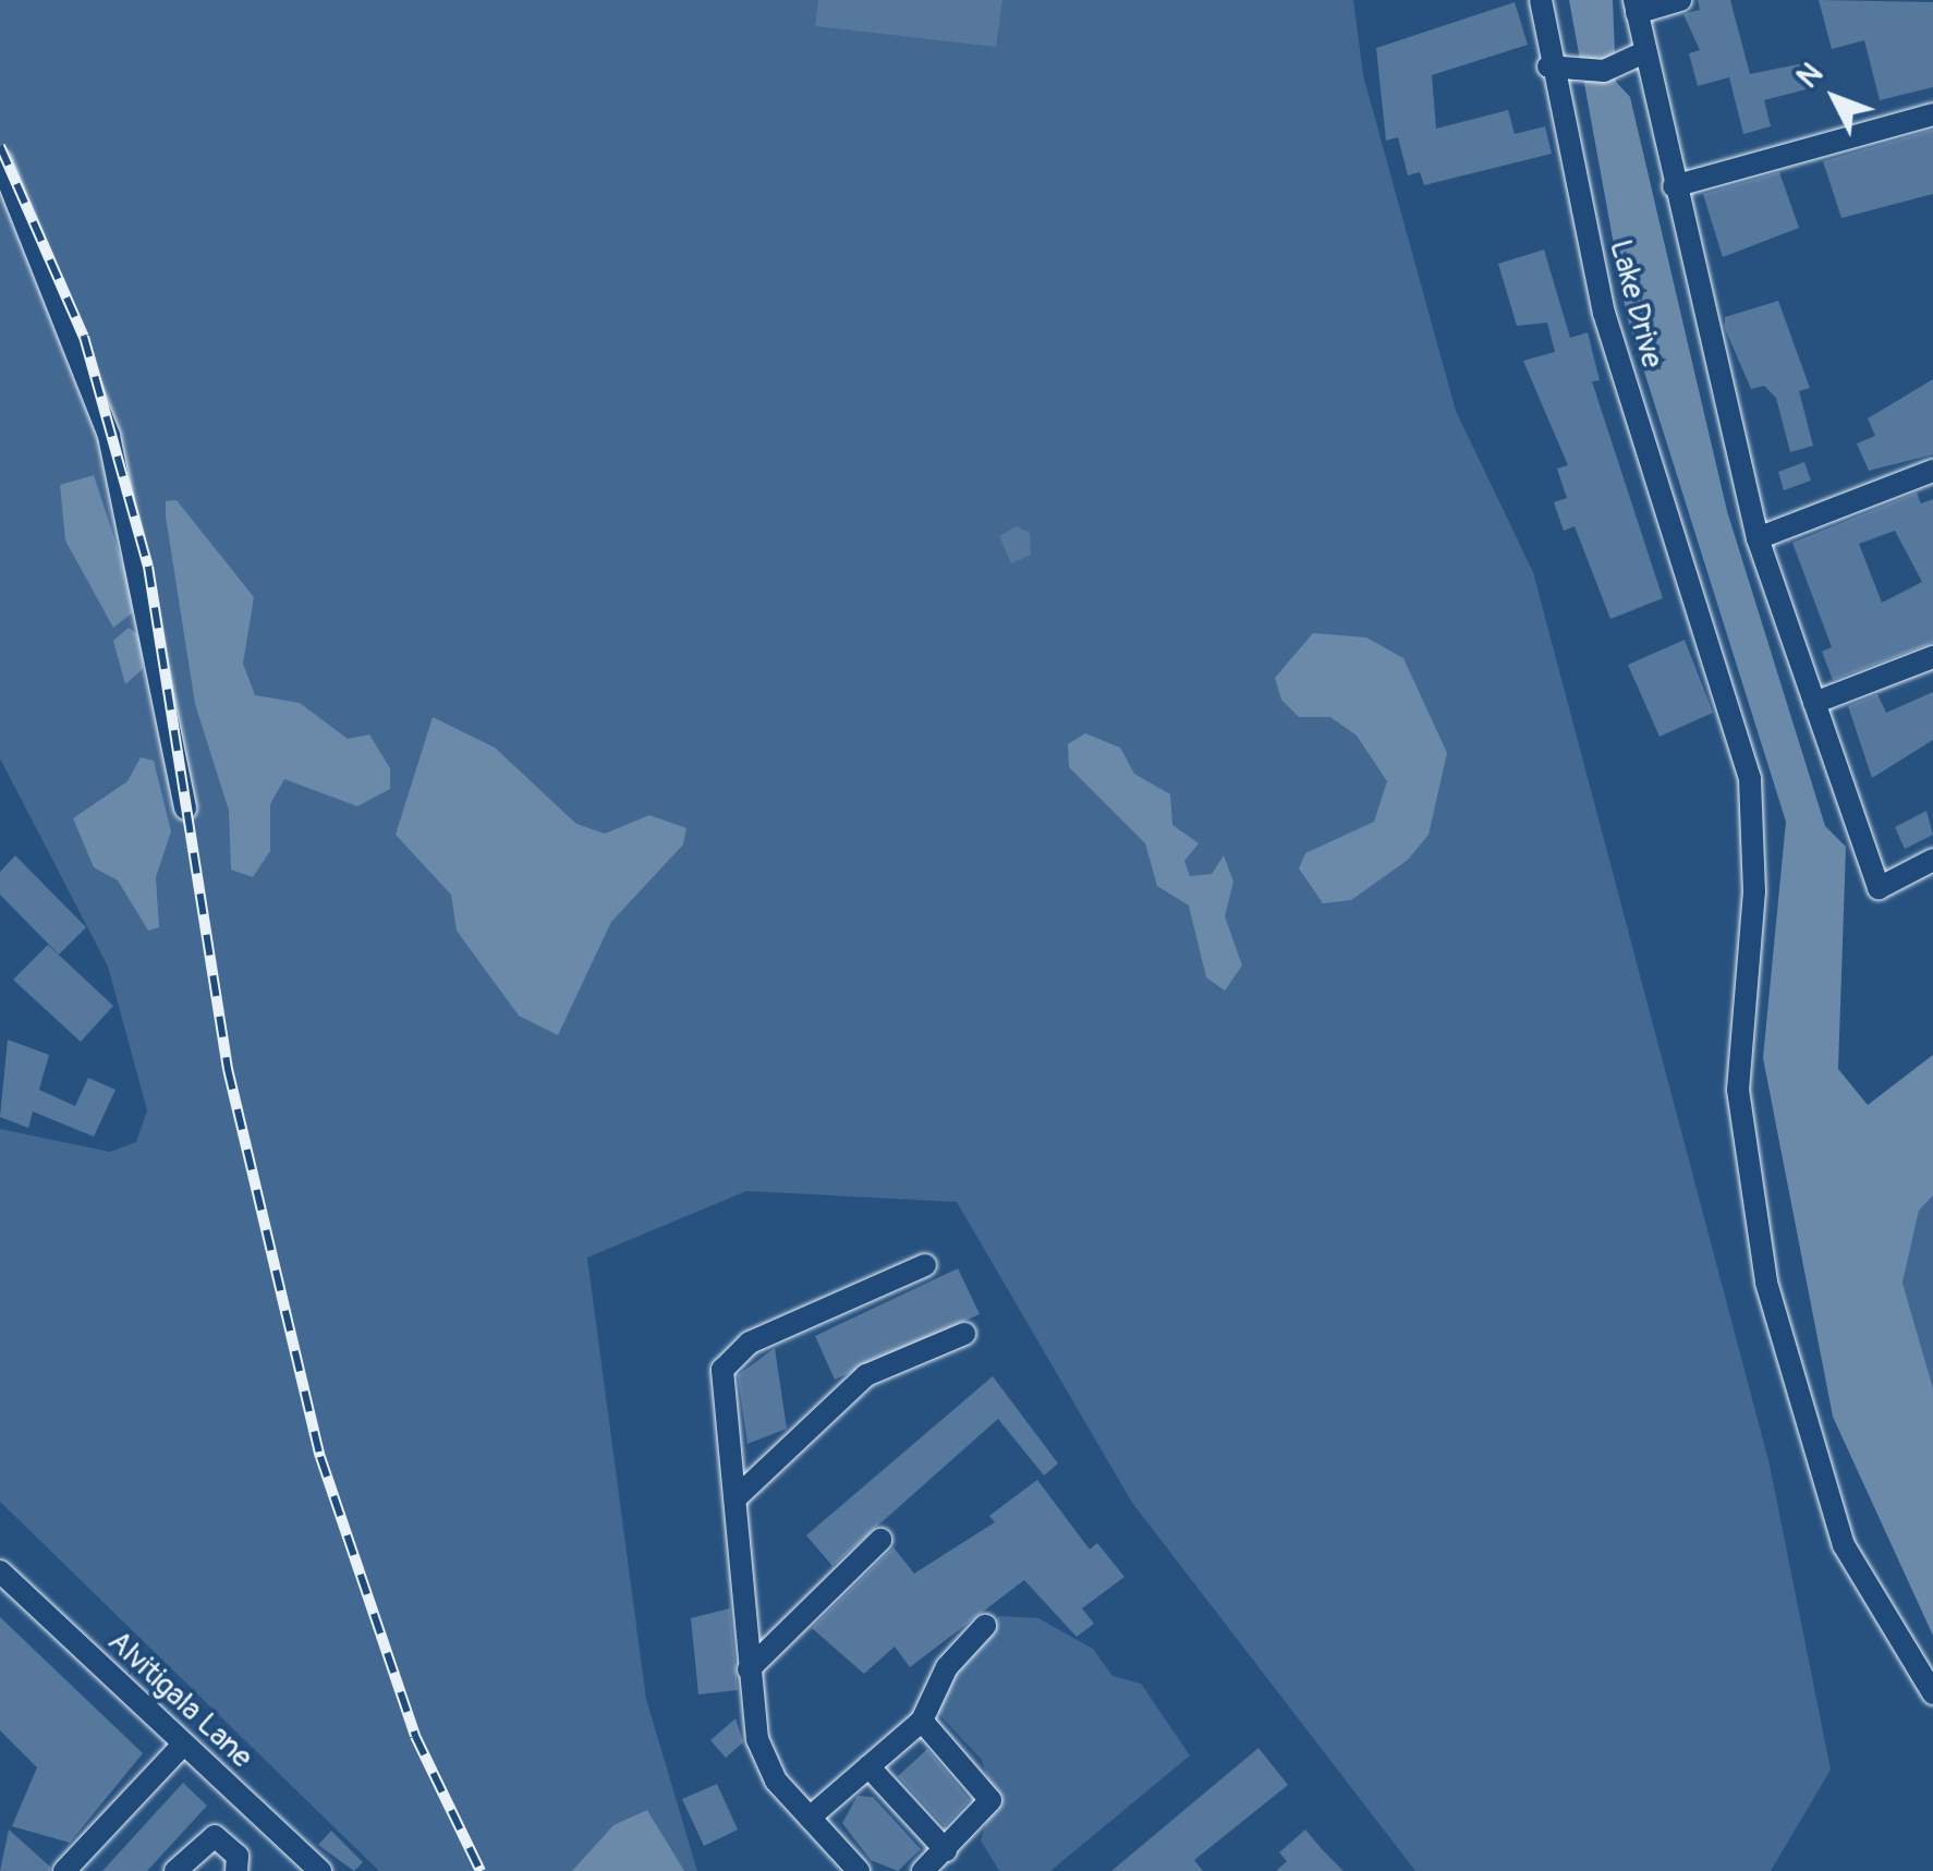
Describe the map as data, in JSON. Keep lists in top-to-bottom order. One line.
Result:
{"streets":{"street":["Lake Drive","Alvitigala Lane"]},"north":"top left"}
